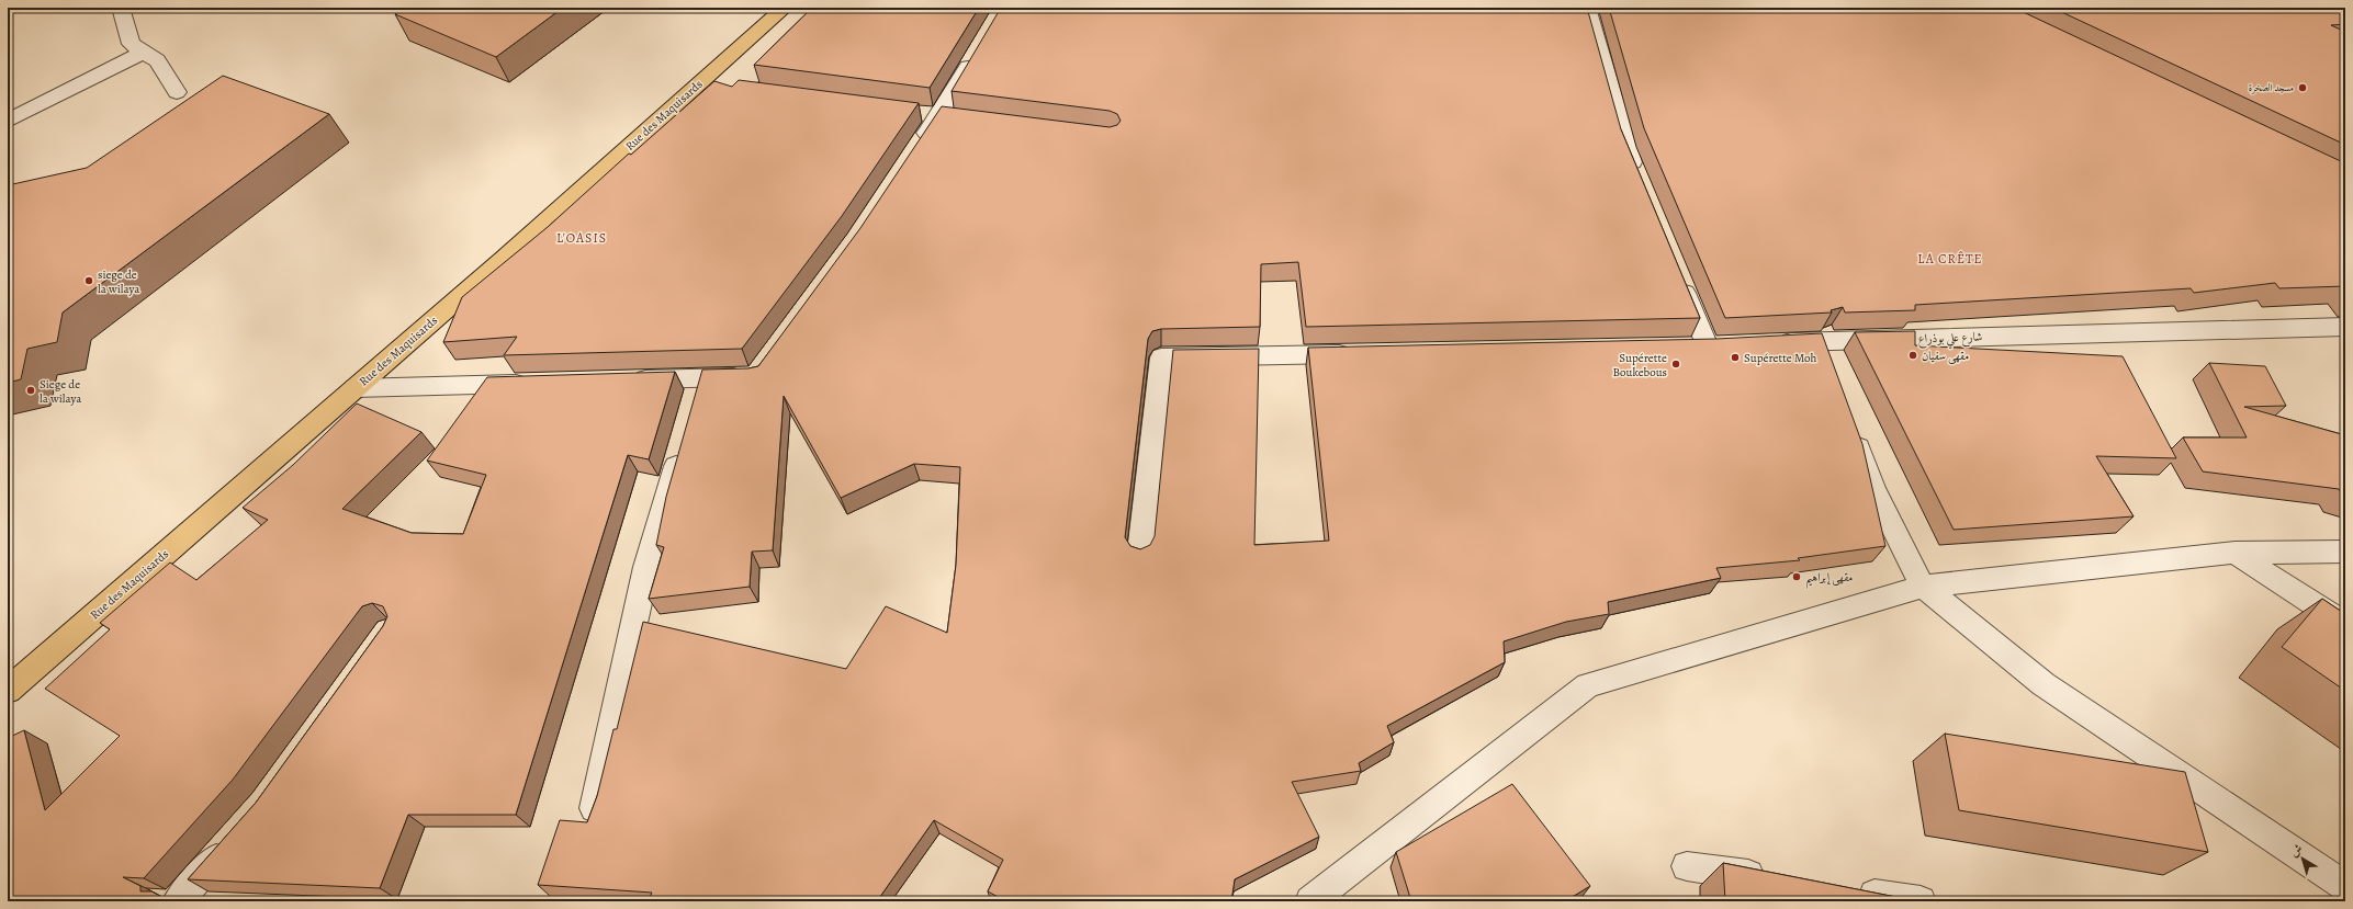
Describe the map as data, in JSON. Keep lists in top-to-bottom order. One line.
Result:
{"streets":{"main road":["Rue des Maquisards"],"street":["شارع علي بوذراع"]},"districts":["L'OASIS","LA CRÊTE"],"places":["مسجد الصخرة","siege de la wilaya","مقهى سفيان","Supérette Moh","Supérette Boukebous","Siege de la wilaya","مقهى إبراهيم"],"north":"top left"}
